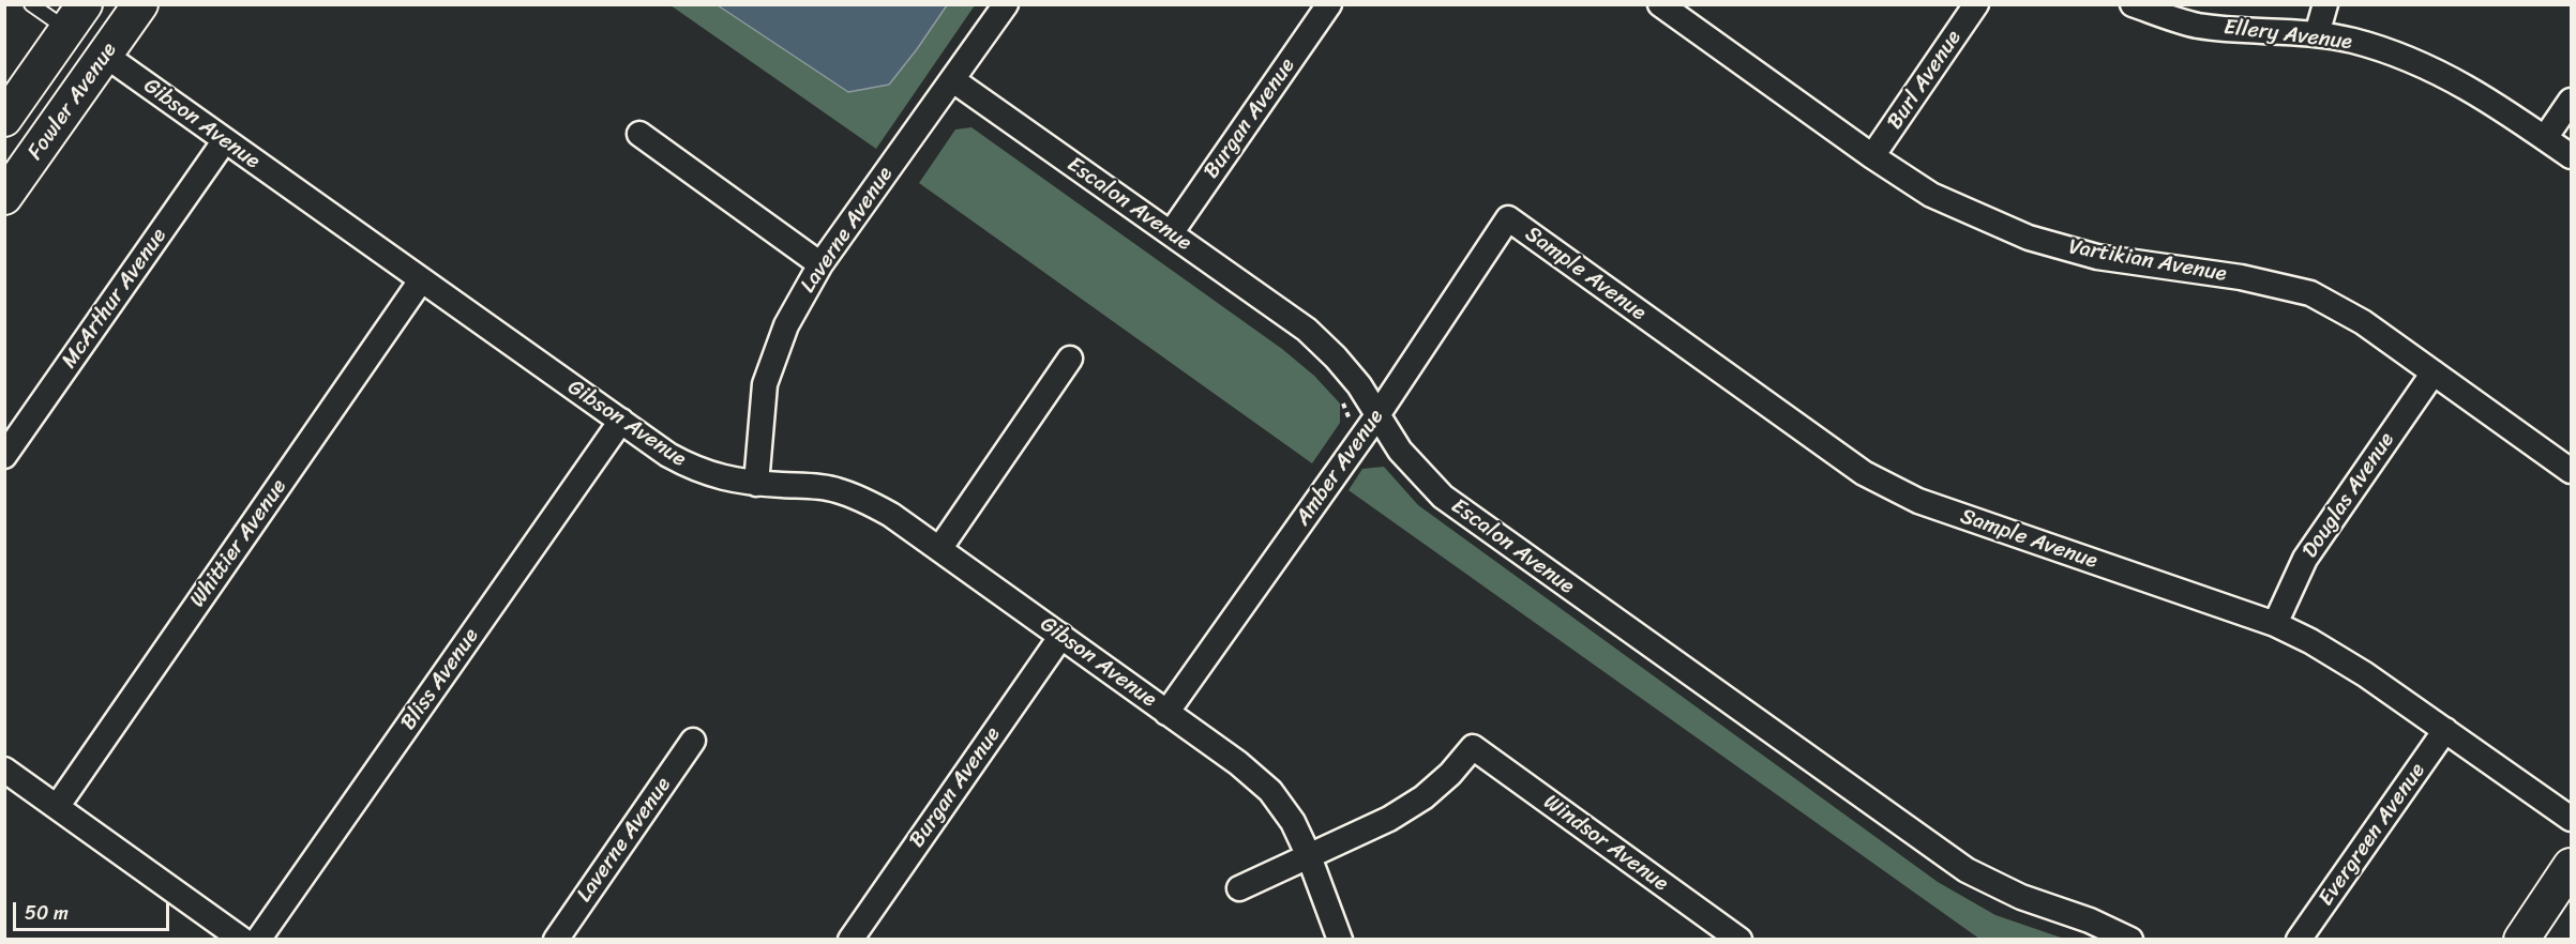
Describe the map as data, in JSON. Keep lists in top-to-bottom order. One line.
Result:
{"streets":{"main road":["Fowler Avenue"],"street":["Ellery Avenue","Burl Avenue","Burgan Avenue","Gibson Avenue","Escalon Avenue","Laverne Avenue","Vartikian Avenue","Sample Avenue","McArthur Avenue","Amber Avenue","Douglas Avenue","Whittier Avenue","Bliss Avenue","Evergreen Avenue","Windsor Avenue"]},"crossings":[["Burl Avenue","Vartikian Avenue"],["Fowler Avenue","Gibson Avenue"],["Burgan Avenue","Gibson Avenue"],["Burgan Avenue","Escalon Avenue"],["Gibson Avenue","Laverne Avenue"],["Gibson Avenue","McArthur Avenue"],["Gibson Avenue","Amber Avenue"],["Gibson Avenue","Whittier Avenue"],["Gibson Avenue","Bliss Avenue"],["Gibson Avenue","Windsor Avenue"],["Escalon Avenue","Laverne Avenue"],["Escalon Avenue","Amber Avenue"],["Vartikian Avenue","Douglas Avenue"],["Sample Avenue","Amber Avenue"],["Sample Avenue","Douglas Avenue"],["Sample Avenue","Evergreen Avenue"]],"scale_bar":"50 m"}
